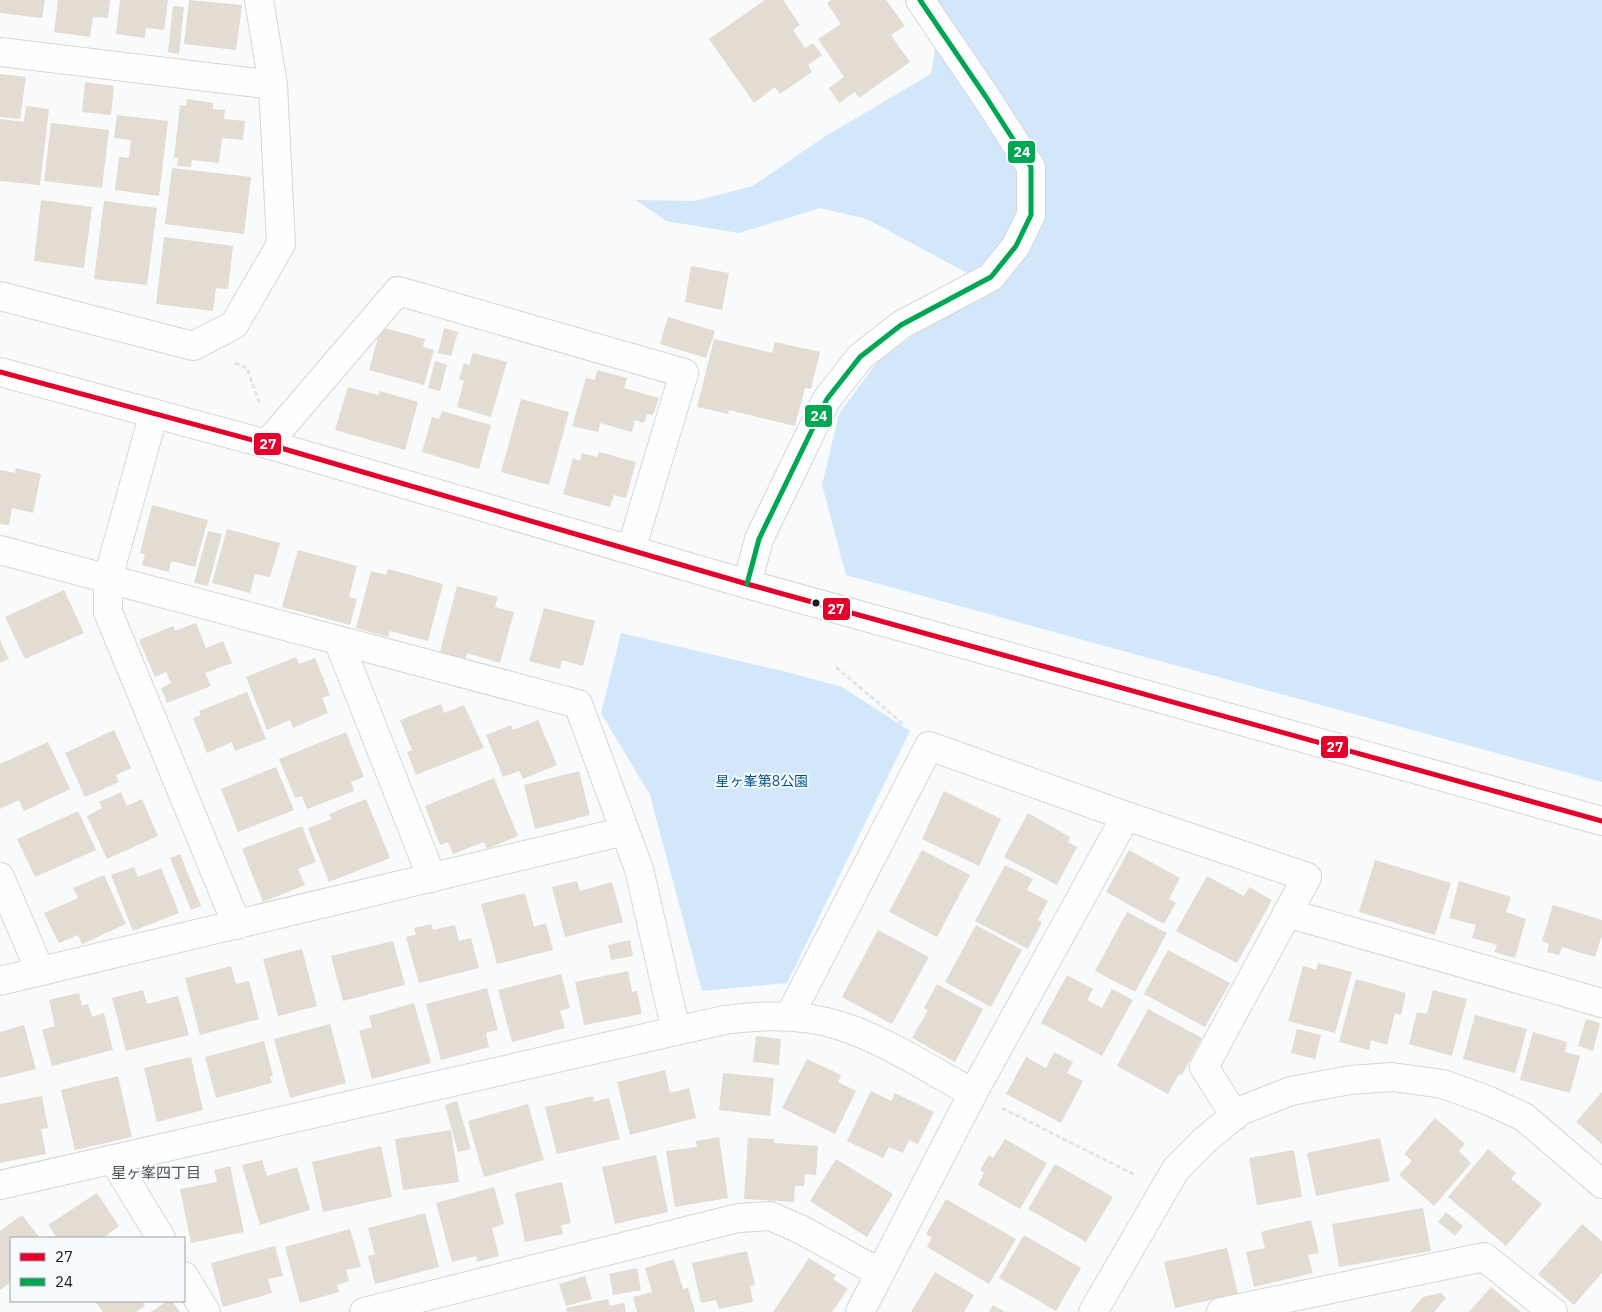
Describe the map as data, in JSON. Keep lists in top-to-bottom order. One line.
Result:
{"districts":["星ヶ峯四丁目"],"parks":["星ヶ峯第8公園"],"lines":["transit line 24","transit line 27"],"legend":["27","24"]}
